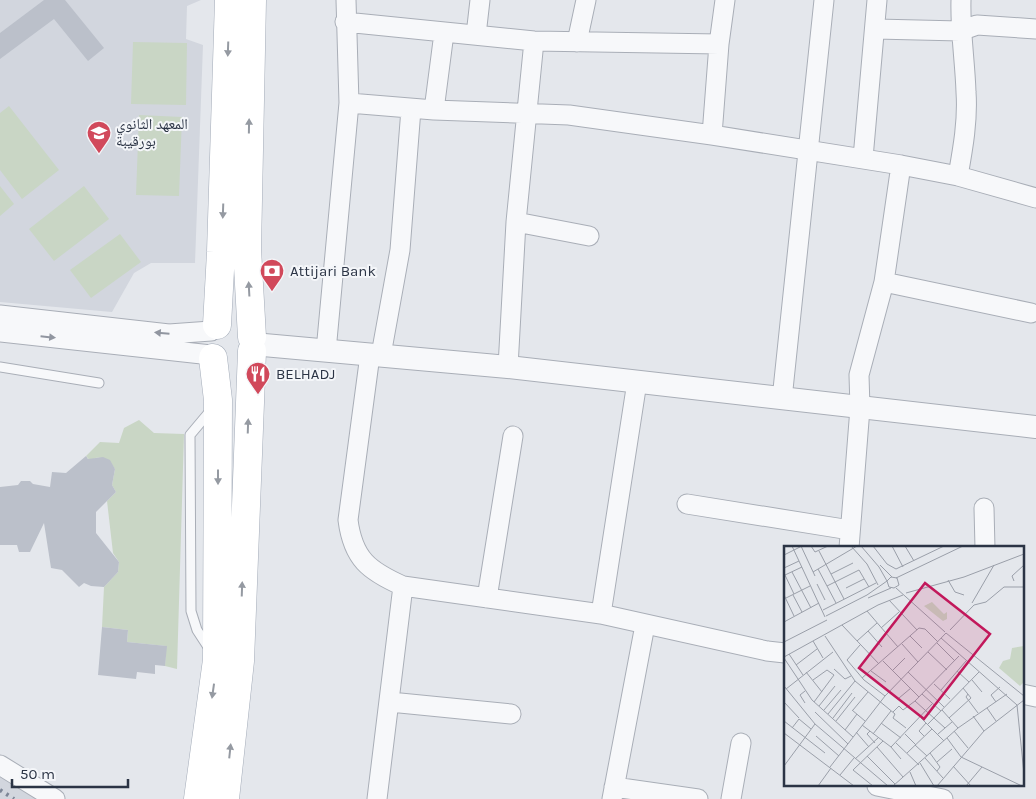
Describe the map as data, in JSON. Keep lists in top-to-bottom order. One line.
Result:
{"places":{"school or university":["المعهد الثانوي بورقيبة"],"bank":["Attijari Bank"],"restaurant":["BELHADJ"]},"scale_bar":"50 m"}
